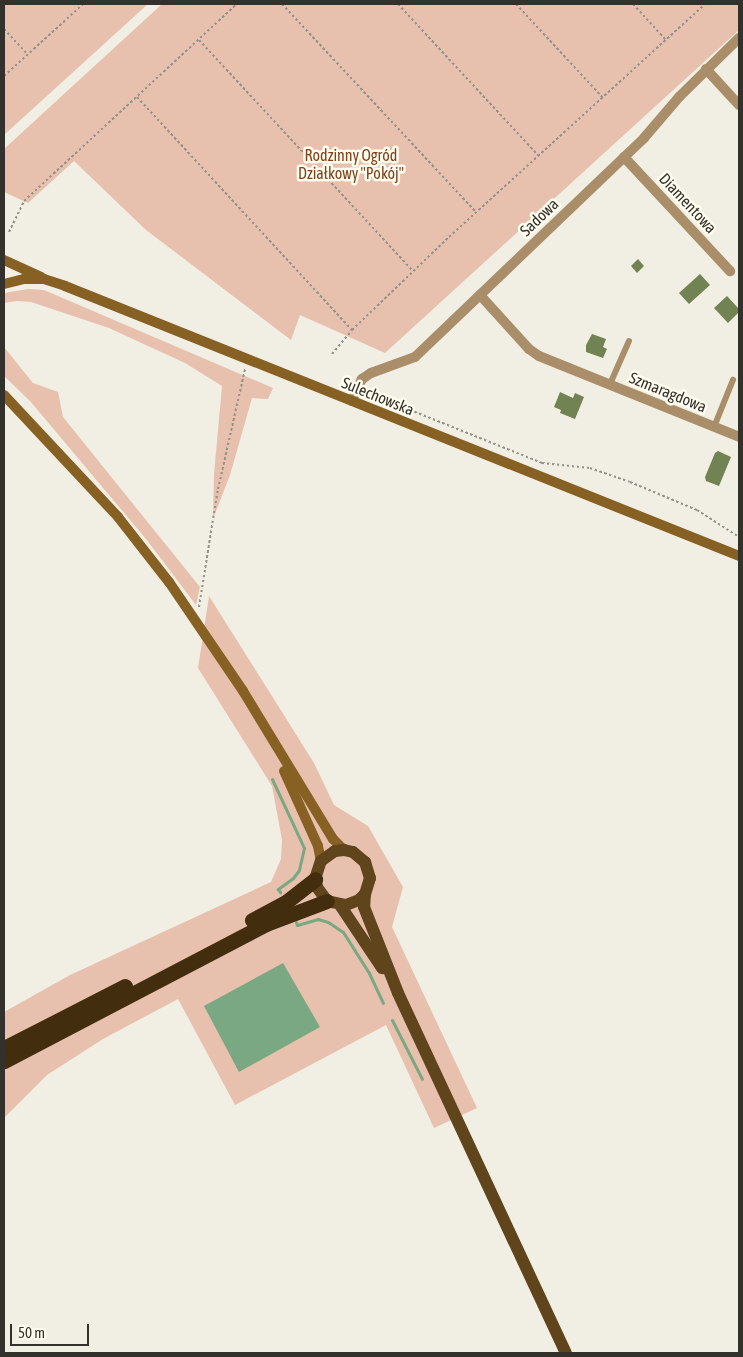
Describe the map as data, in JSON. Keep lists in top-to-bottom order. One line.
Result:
{"streets":{"main road":["Sulechowska"],"street":["Diamentowa","Sadowa","Szmaragdowa"]},"crossings":[["Diamentowa","Sadowa"],["Sadowa","Szmaragdowa"],["Sadowa","Sulechowska"]],"parks":["Rodzinny Ogród Działkowy \"Pokój\""],"scale_bar":"50 m"}
